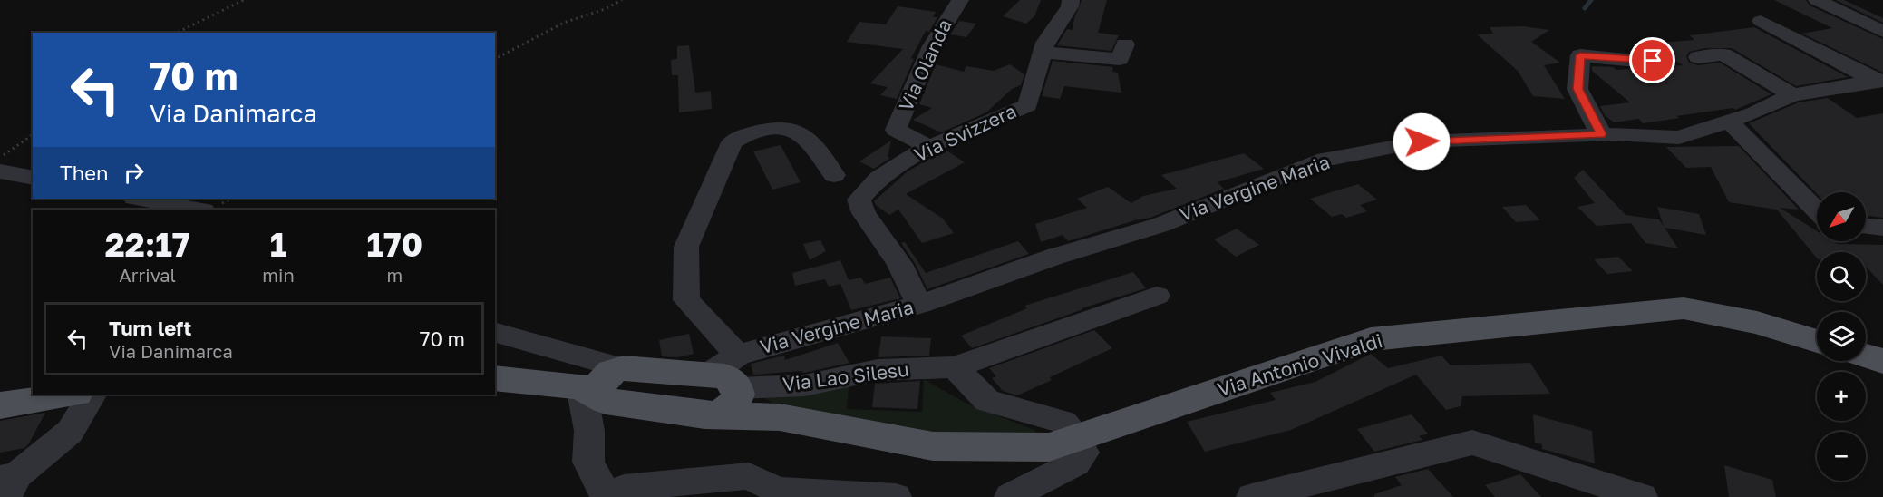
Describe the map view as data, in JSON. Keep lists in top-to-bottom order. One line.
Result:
{"streets":{"main road":["Via Antonio Vivaldi"],"street":["Via Olanda","Via Svizzera","Via Vergine Maria","Via Lao Silesu"]},"crossings":[["Via Olanda","Via Svizzera"],["Via Svizzera","Via Vergine Maria"],["Via Vergine Maria","Via Antonio Vivaldi"],["Via Vergine Maria","Via Lao Silesu"],["Via Antonio Vivaldi","Via Lao Silesu"]],"north":"bottom left","page":{"turn":["70 m","Via Danimarca"],"then":"Then","map_buttons":["+","−"],"eta":["22:17","Arrival","1","min","170","m"],"list":[{"name":"Turn left","note":"Via Danimarca","value":"70 m"}]}}
